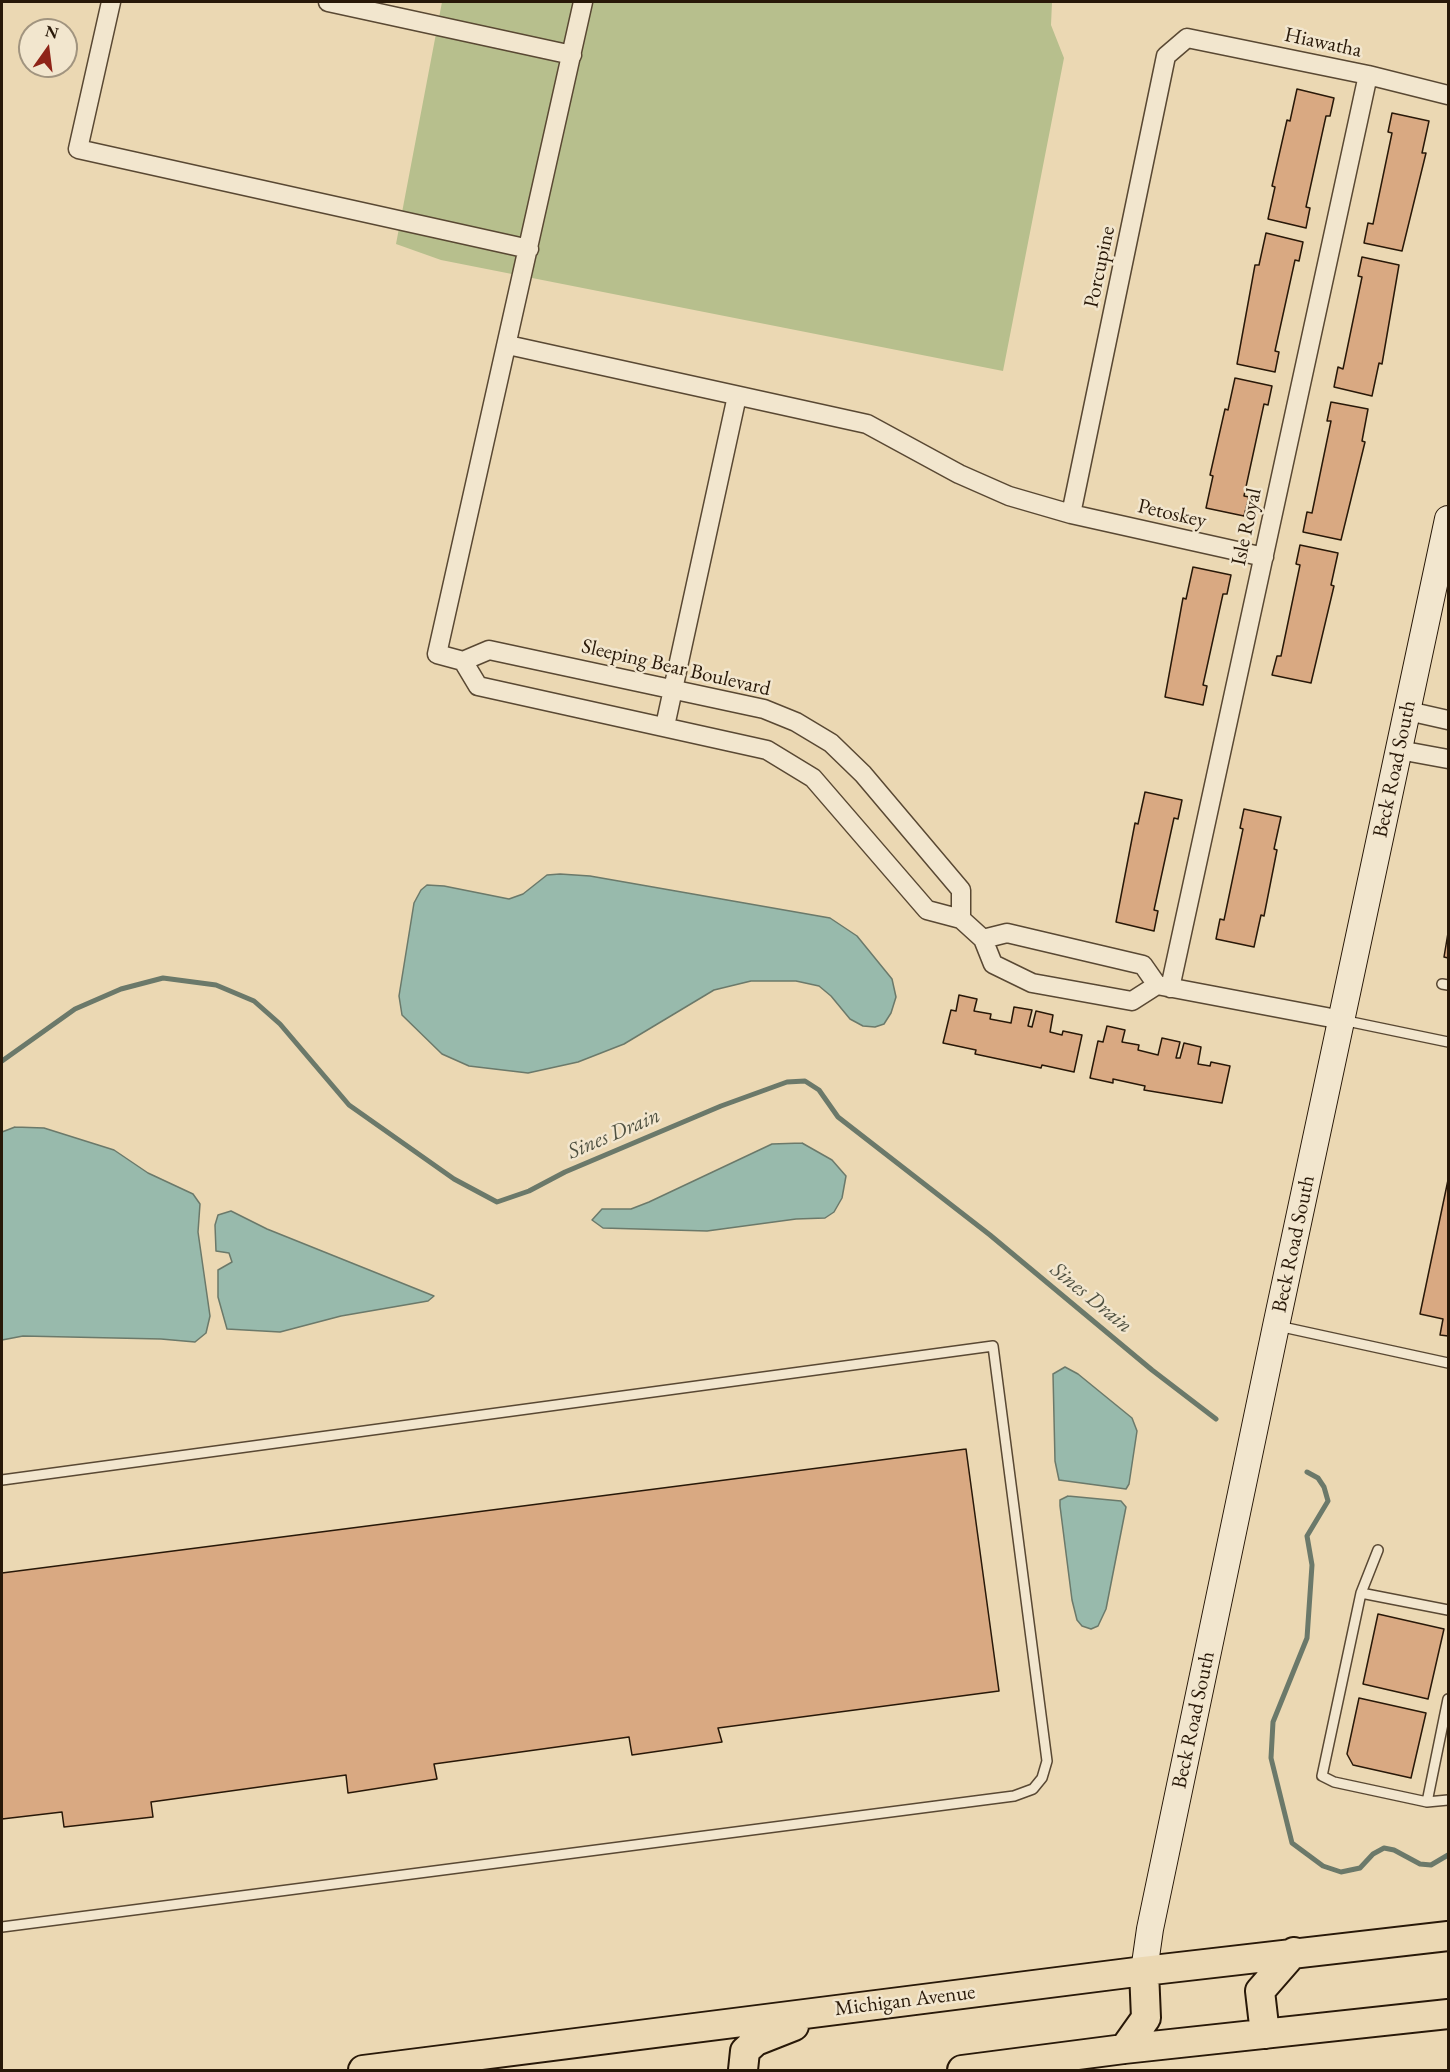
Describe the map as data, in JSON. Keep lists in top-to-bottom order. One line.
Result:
{"streets":{"main road":["Beck Road South","Michigan Avenue"],"street":["Hiawatha","Porcupine","Petoskey","Isle Royal","Sleeping Bear Boulevard"]},"crossings":[["Hiawatha","Porcupine"],["Hiawatha","Isle Royal"],["Porcupine","Petoskey"],["Petoskey","Isle Royal"],["Beck Road South","Michigan Avenue"]],"water":["Sines Drain"],"north":"top"}
